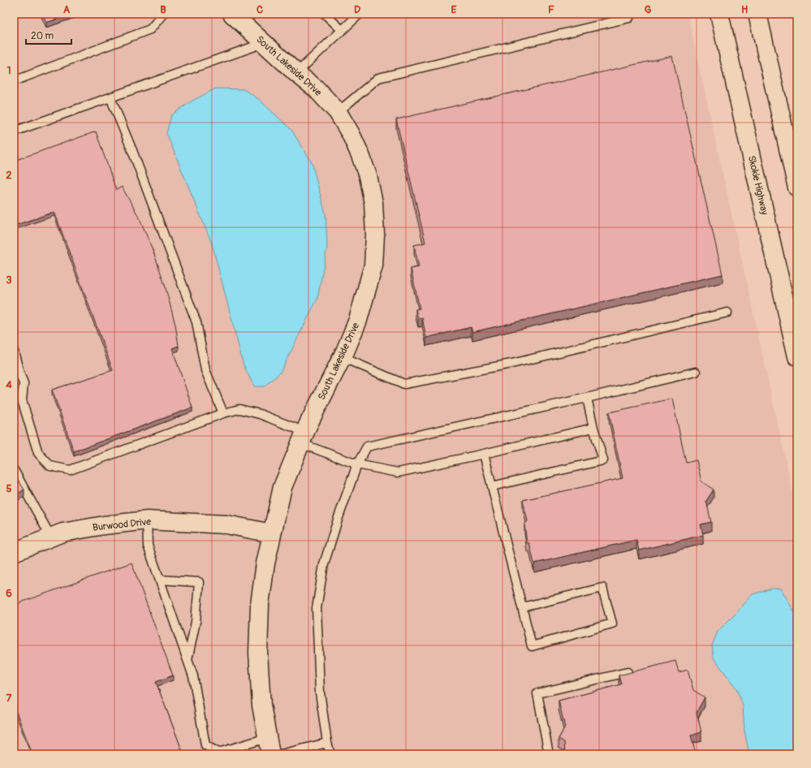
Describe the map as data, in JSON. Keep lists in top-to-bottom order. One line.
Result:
{"streets":{"main road":["South Lakeside Drive","Skokie Highway","Burwood Drive"]},"crossings":[["South Lakeside Drive","Burwood Drive"]],"scale_bar":"20 m","grid":{"columns":["A","B","C","D","E","F","G","H"],"rows":["1","2","3","4","5","6","7"]}}
